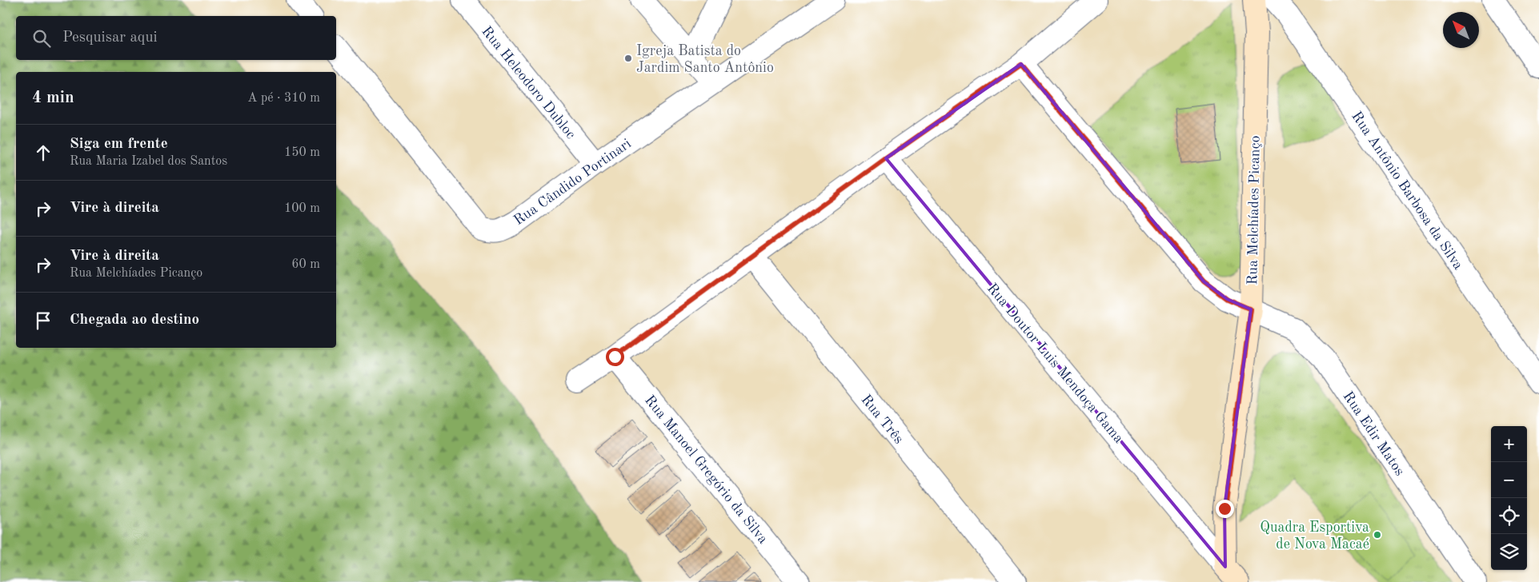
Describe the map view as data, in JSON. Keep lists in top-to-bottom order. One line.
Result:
{"streets":{"street":["Rua Heleodoro Dubloc","Rua Cândido Portinari","Rua Antônio Barbosa da Silva","Rua Melchíades Picanço","Rua Doutor Luis Mendoça Gama","Rua Três","Rua Edir Matos","Rua Manoel Gregório da Silva"]},"crossings":[["Rua Heleodoro Dubloc","Rua Cândido Portinari"],["Rua Melchíades Picanço","Rua Doutor Luis Mendoça Gama"],["Rua Melchíades Picanço","Rua Edir Matos"]],"places":["Igreja Batista do Jardim Santo Antônio","Quadra Esportiva de Nova Macaé"],"north":"top left","page":{"search":"Pesquisar aqui","heading":["4 min","A pé · 310 m"],"list":[["Siga em frente","Rua Maria Izabel dos Santos","150 m"],["Vire à direita","100 m"],["Vire à direita","Rua Melchíades Picanço","60 m"],"Chegada ao destino"],"map_buttons":["+","−"]}}
